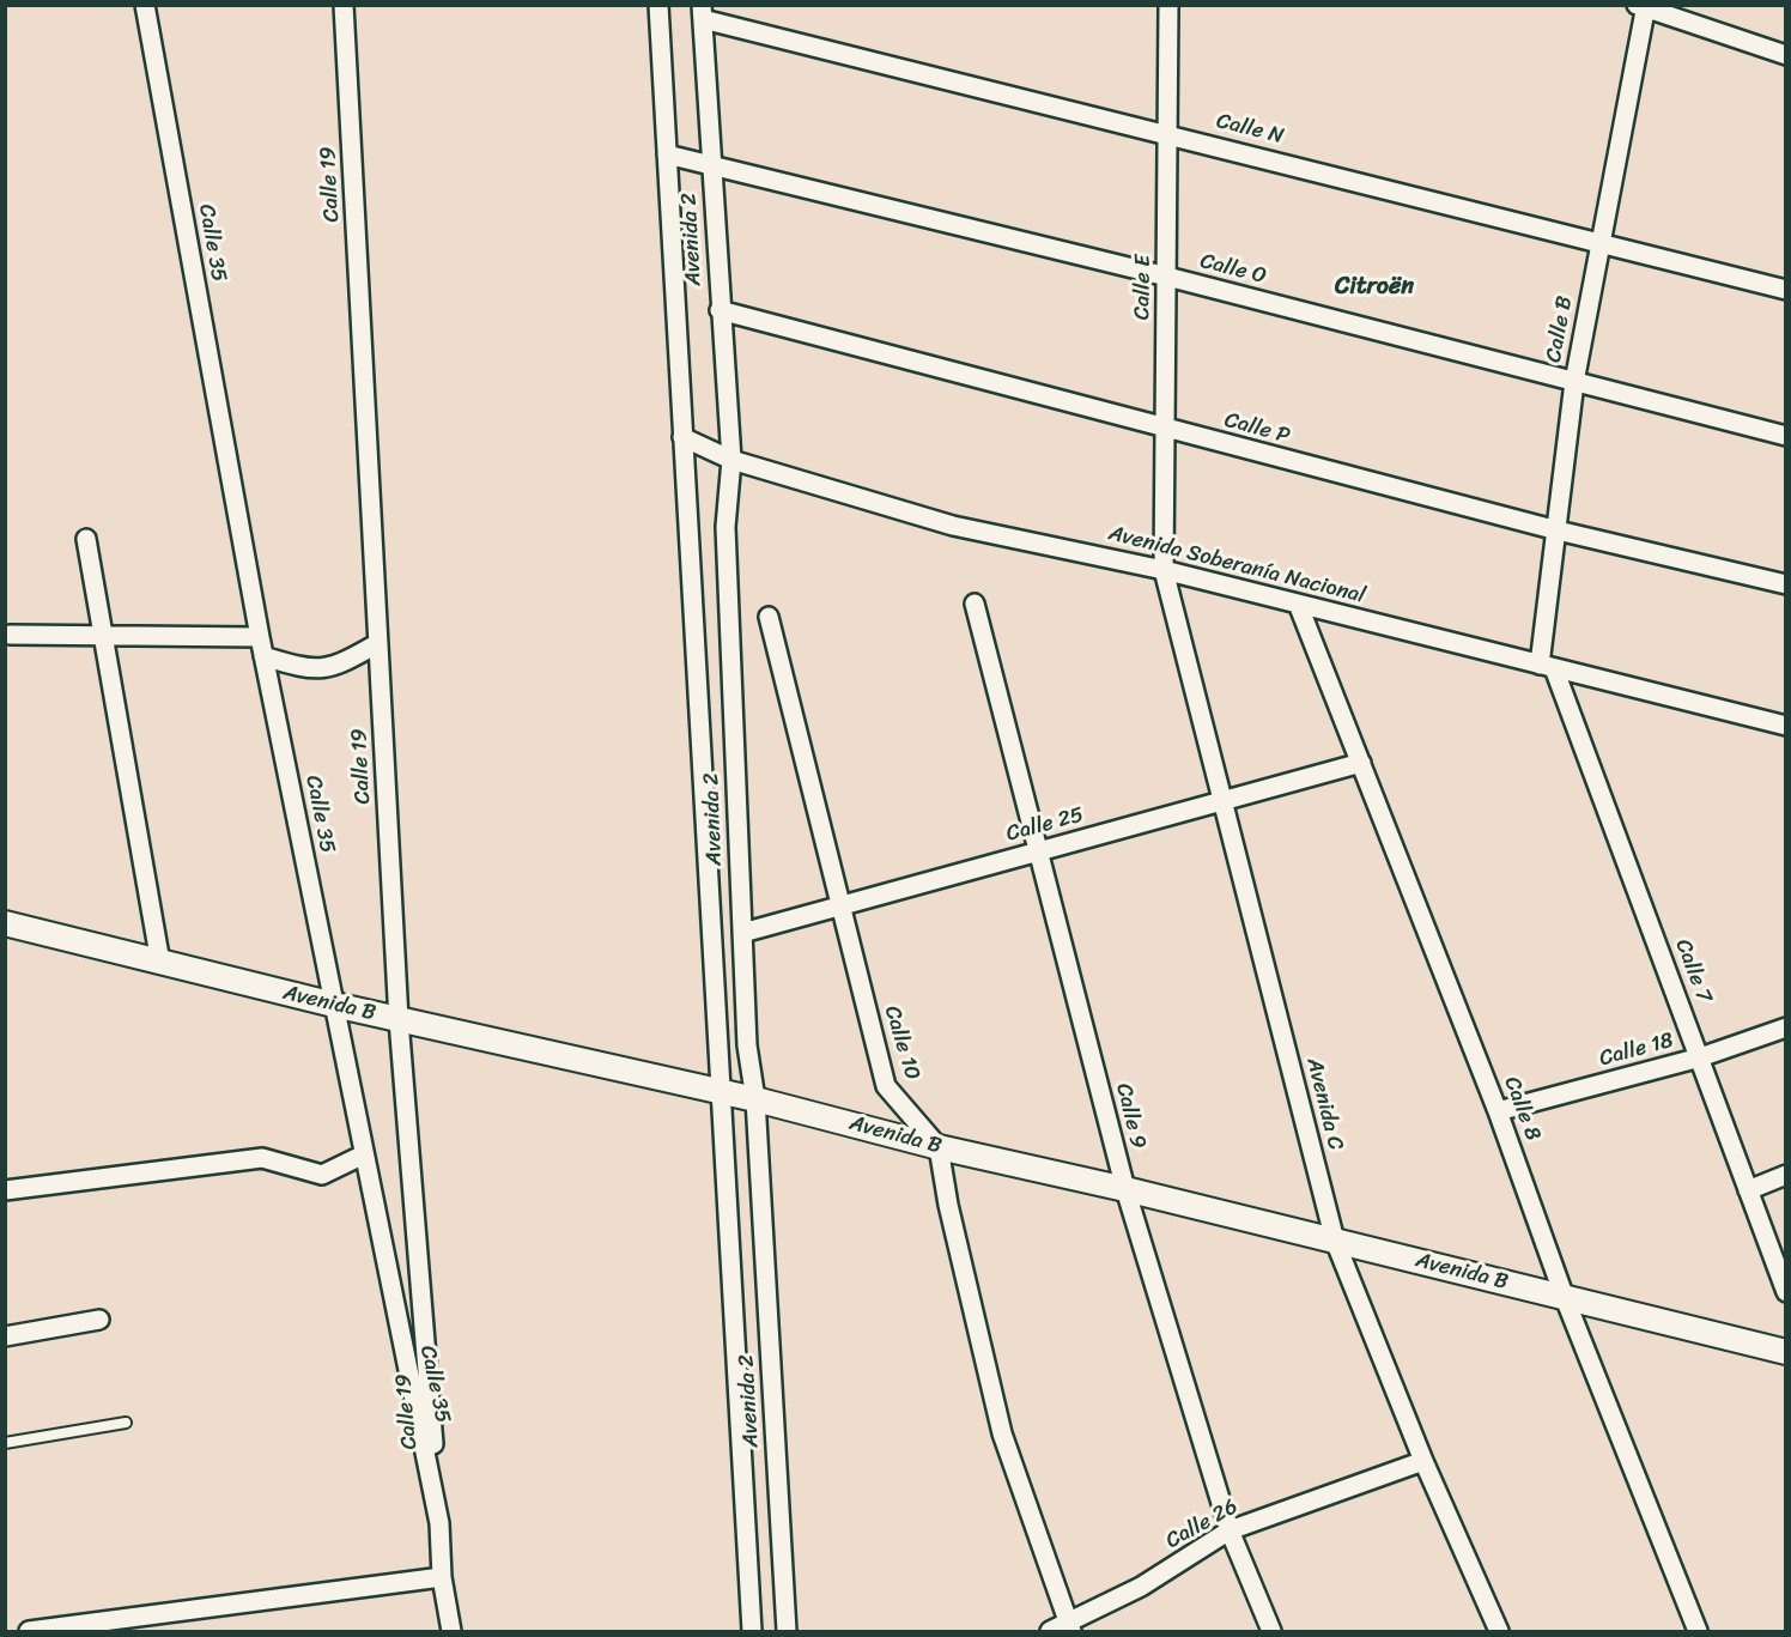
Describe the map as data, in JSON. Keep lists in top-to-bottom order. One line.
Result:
{"streets":{"street":["Calle N","Calle 19","Avenida 2","Calle 35","Calle O","Calle E","Calle B","Calle P","Avenida Soberanía Nacional","Calle 25","Calle 7","Avenida B","Calle 10","Calle 18","Avenida C","Calle 8","Calle 9","Calle 26"]},"crossings":[["Calle N","Avenida 2"],["Calle N","Calle E"],["Calle N","Calle B"],["Calle 19","Calle 35"],["Calle 19","Avenida B"],["Avenida 2","Calle O"],["Avenida 2","Calle P"],["Avenida 2","Avenida Soberanía Nacional"],["Avenida 2","Calle 25"],["Avenida 2","Avenida B"],["Calle 35","Avenida B"],["Calle O","Calle E"],["Calle O","Calle B"],["Calle E","Calle P"],["Calle E","Avenida Soberanía Nacional"],["Calle E","Avenida C"],["Calle B","Calle P"],["Calle B","Avenida Soberanía Nacional"],["Calle B","Calle 7"],["Avenida Soberanía Nacional","Calle 7"],["Avenida Soberanía Nacional","Avenida C"],["Avenida Soberanía Nacional","Calle 8"],["Calle 25","Calle 10"],["Calle 25","Avenida C"],["Calle 25","Calle 8"],["Calle 25","Calle 9"],["Calle 7","Calle 18"],["Avenida B","Calle 10"],["Avenida B","Avenida C"],["Avenida B","Calle 8"],["Avenida B","Calle 9"],["Calle 18","Calle 8"],["Avenida C","Calle 26"],["Calle 9","Calle 26"]],"districts":["Citroën"]}
